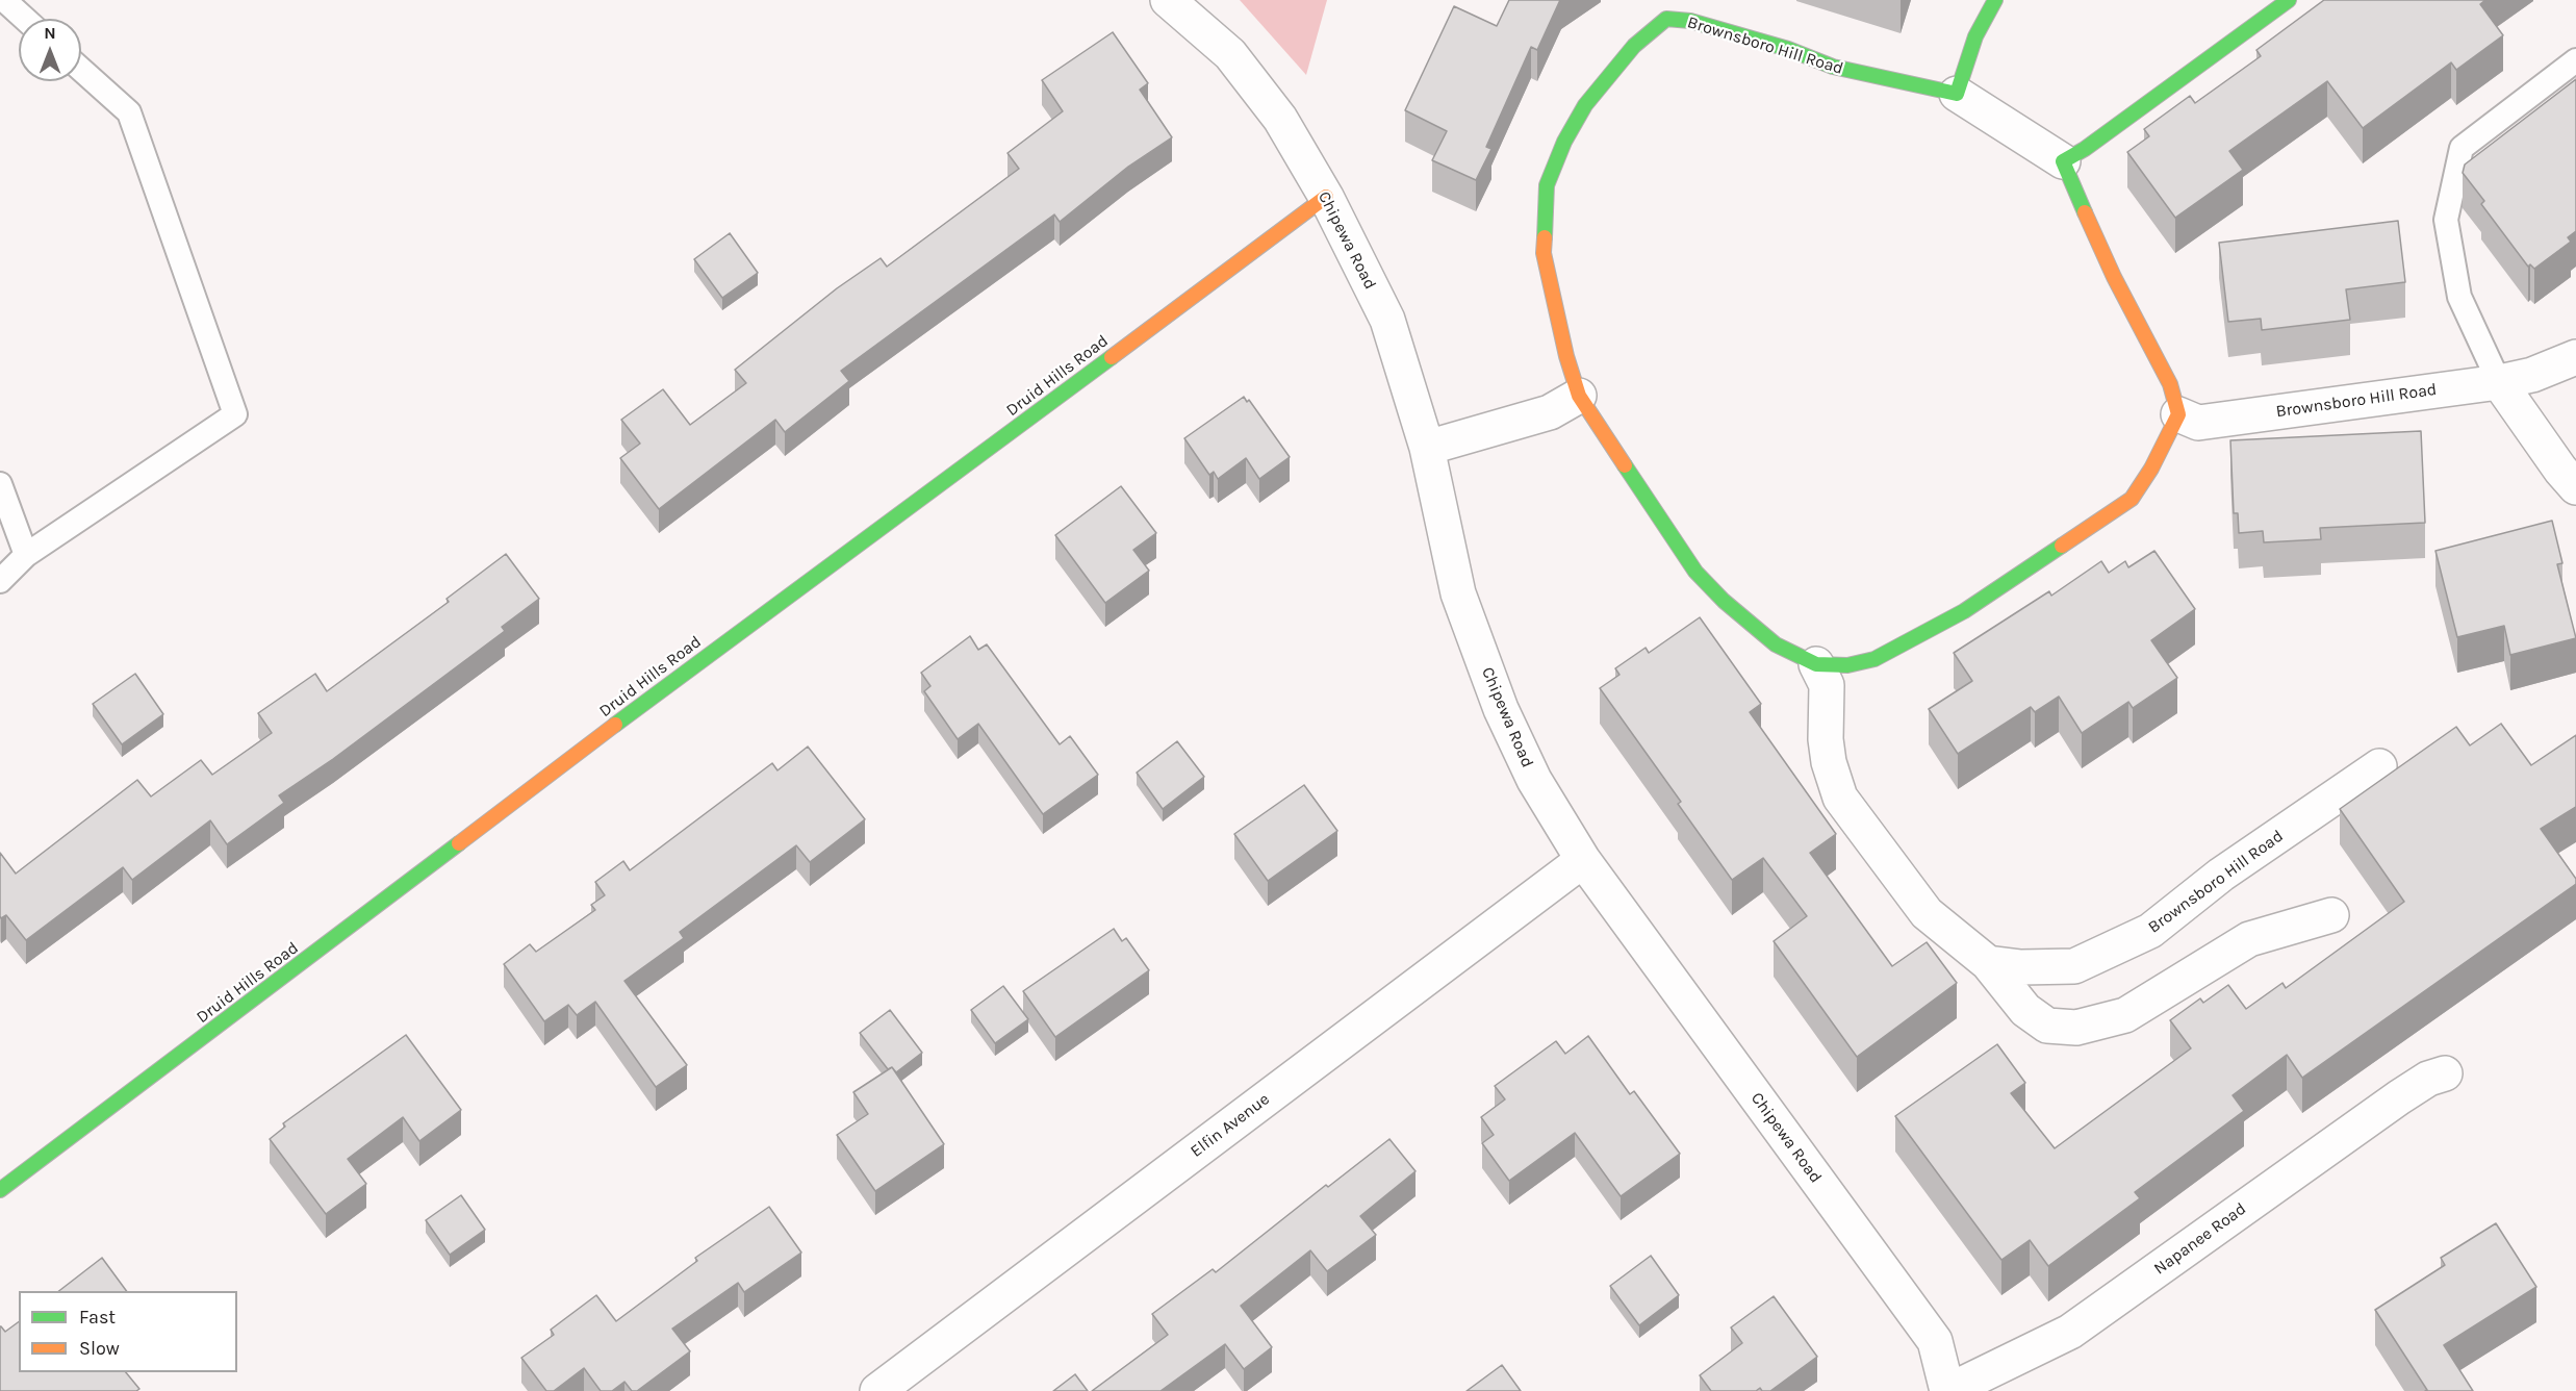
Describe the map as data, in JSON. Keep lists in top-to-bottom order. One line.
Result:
{"streets":{"street":["Brownsboro Hill Road","Chipewa Road","Druid Hills Road","Elfin Avenue","Napanee Road"]},"crossings":[["Chipewa Road","Druid Hills Road"],["Chipewa Road","Elfin Avenue"],["Chipewa Road","Napanee Road"]],"legend":["Fast","Slow"],"north":"top"}
